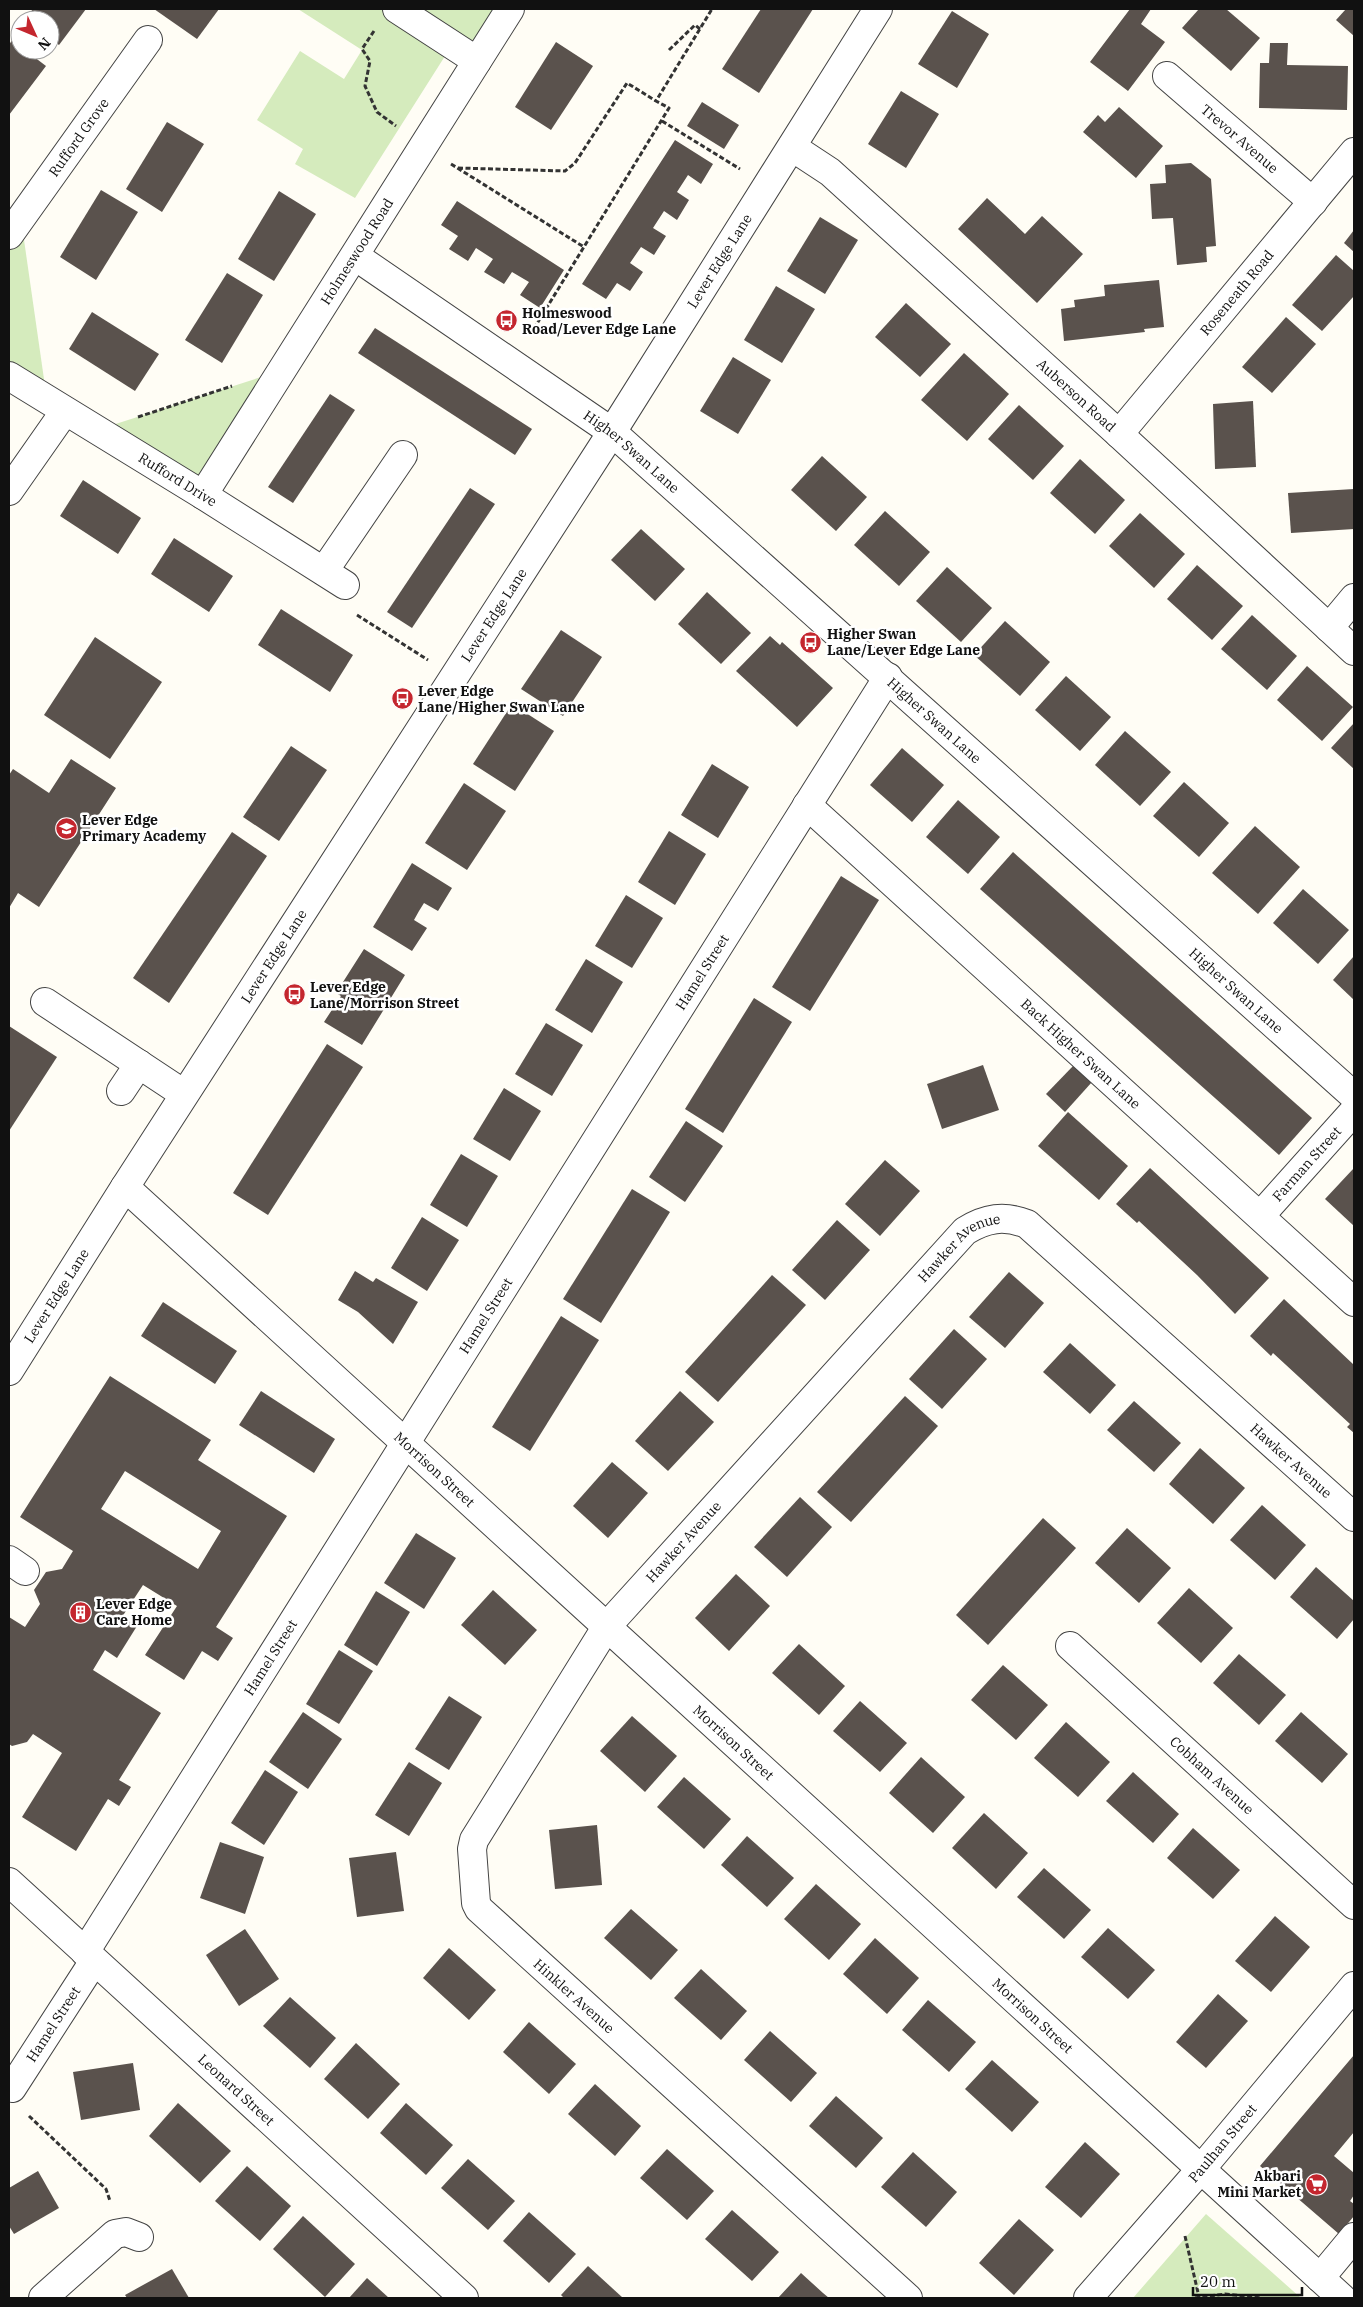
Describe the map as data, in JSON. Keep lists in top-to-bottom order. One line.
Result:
{"streets":{"street":["Rufford Grove","Trevor Avenue","Holmeswood Road","Lever Edge Lane","Roseneath Road","Auberson Road","Higher Swan Lane","Rufford Drive","Hamel Street","Back Higher Swan Lane","Farman Street","Hawker Avenue","Morrison Street","Cobham Avenue","Hinkler Avenue","Leonard Street","Paulhan Street"]},"crossings":[["Trevor Avenue","Roseneath Road"],["Holmeswood Road","Higher Swan Lane"],["Holmeswood Road","Rufford Drive"],["Lever Edge Lane","Auberson Road"],["Lever Edge Lane","Higher Swan Lane"],["Lever Edge Lane","Morrison Street"],["Roseneath Road","Auberson Road"],["Higher Swan Lane","Hamel Street"],["Hamel Street","Back Higher Swan Lane"],["Hamel Street","Morrison Street"],["Hamel Street","Leonard Street"],["Back Higher Swan Lane","Farman Street"],["Hawker Avenue","Morrison Street"],["Hawker Avenue","Hinkler Avenue"],["Morrison Street","Hinkler Avenue"],["Morrison Street","Paulhan Street"]],"places":{"bus stop":["Holmeswood Road/Lever Edge Lane","Higher Swan Lane/Lever Edge Lane","Lever Edge Lane/Higher Swan Lane","Lever Edge Lane/Morrison Street"],"school or university":["Lever Edge Primary Academy"],"building":["Lever Edge Care Home"],"supermarket":["Akbari Mini Market"]},"scale_bar":"20 m","north":"bottom right"}
